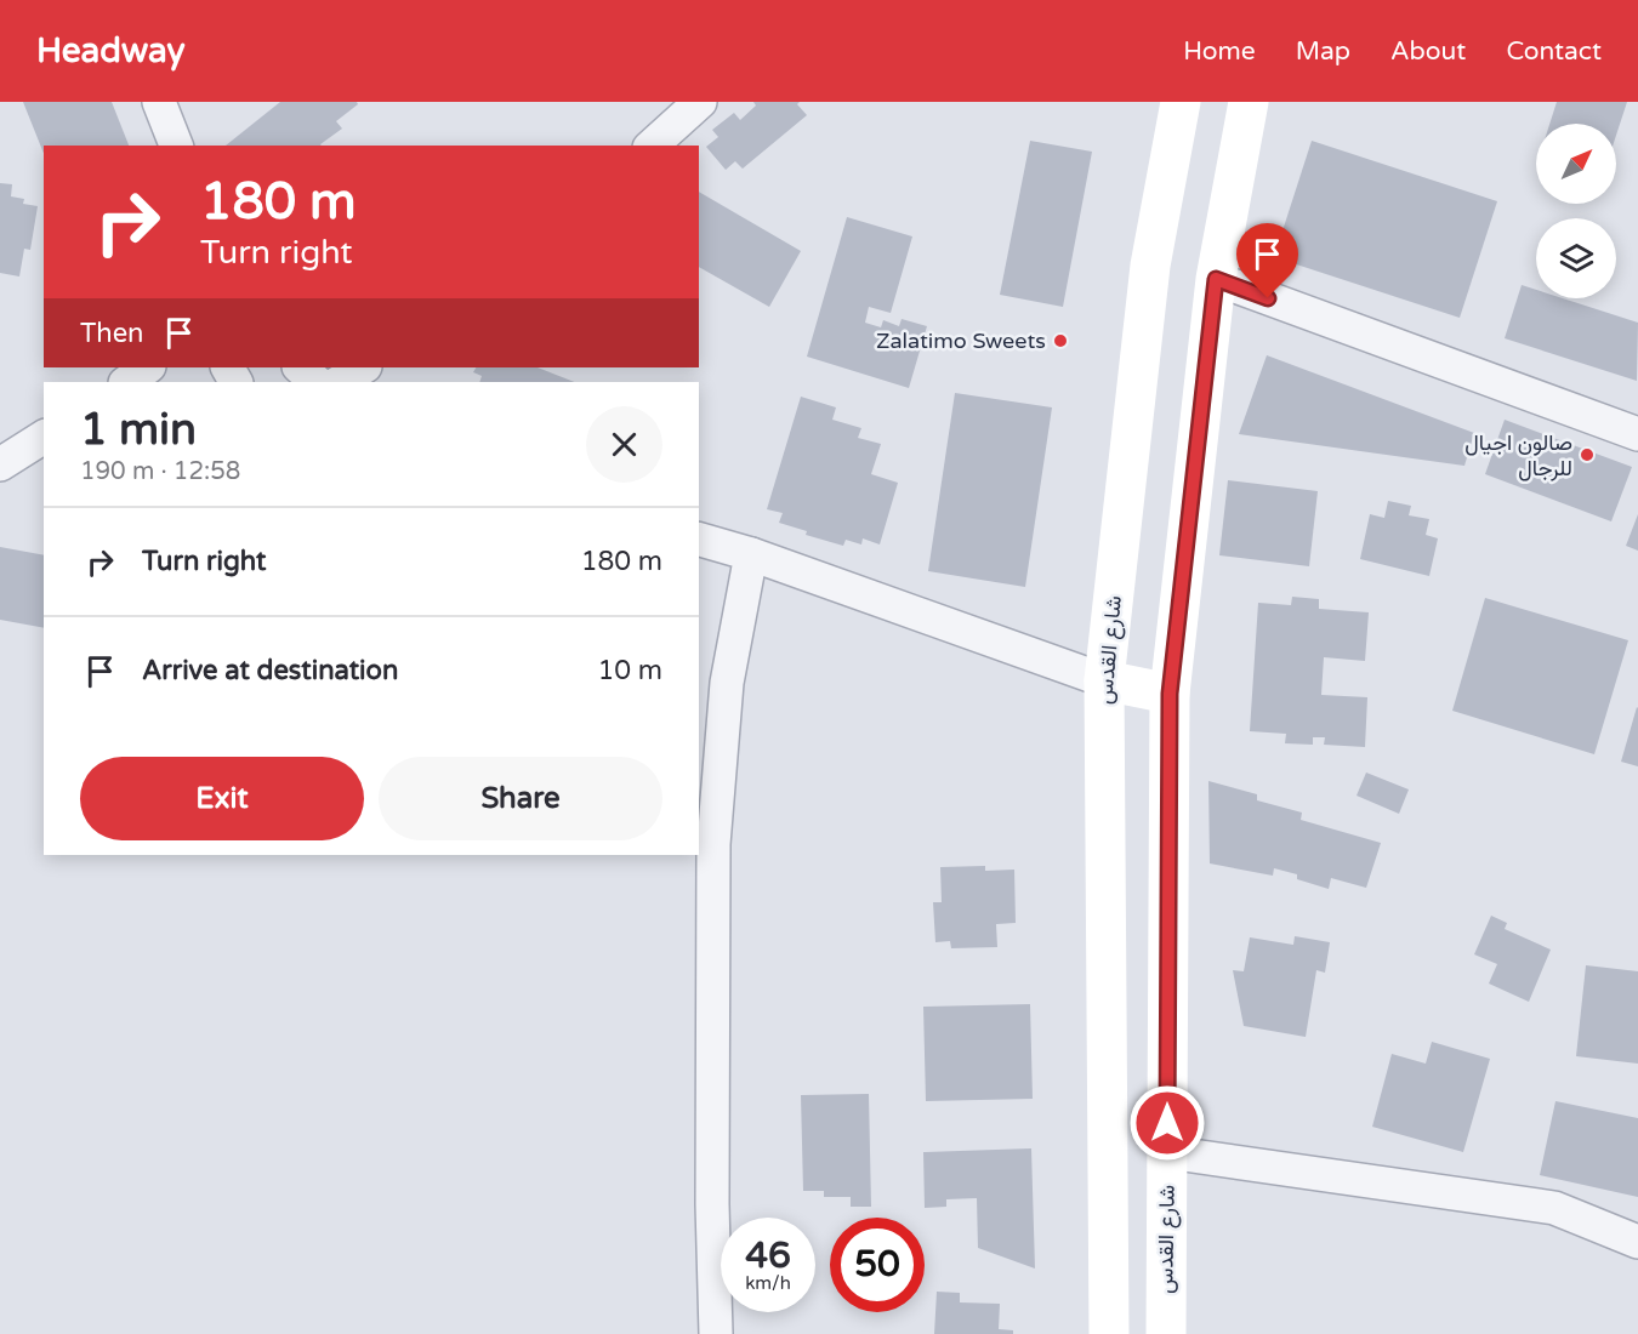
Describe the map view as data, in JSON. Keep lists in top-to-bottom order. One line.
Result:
{"streets":{"main road":["شارع القدس"]},"places":["Zalatimo Sweets","صالون اجيال للرجال"],"north":"top right","page":{"header":"Headway","nav":["Home","Map","About","Contact"],"turn":["180 m","Turn right"],"then":"Then","heading":["1 min","190 m · 12:58"],"list":[{"name":"Turn right","value":"180 m"},{"name":"Arrive at destination","value":"10 m"}],"buttons":["Exit","Share"],"speed":"46 km/h","limit":"50"}}
